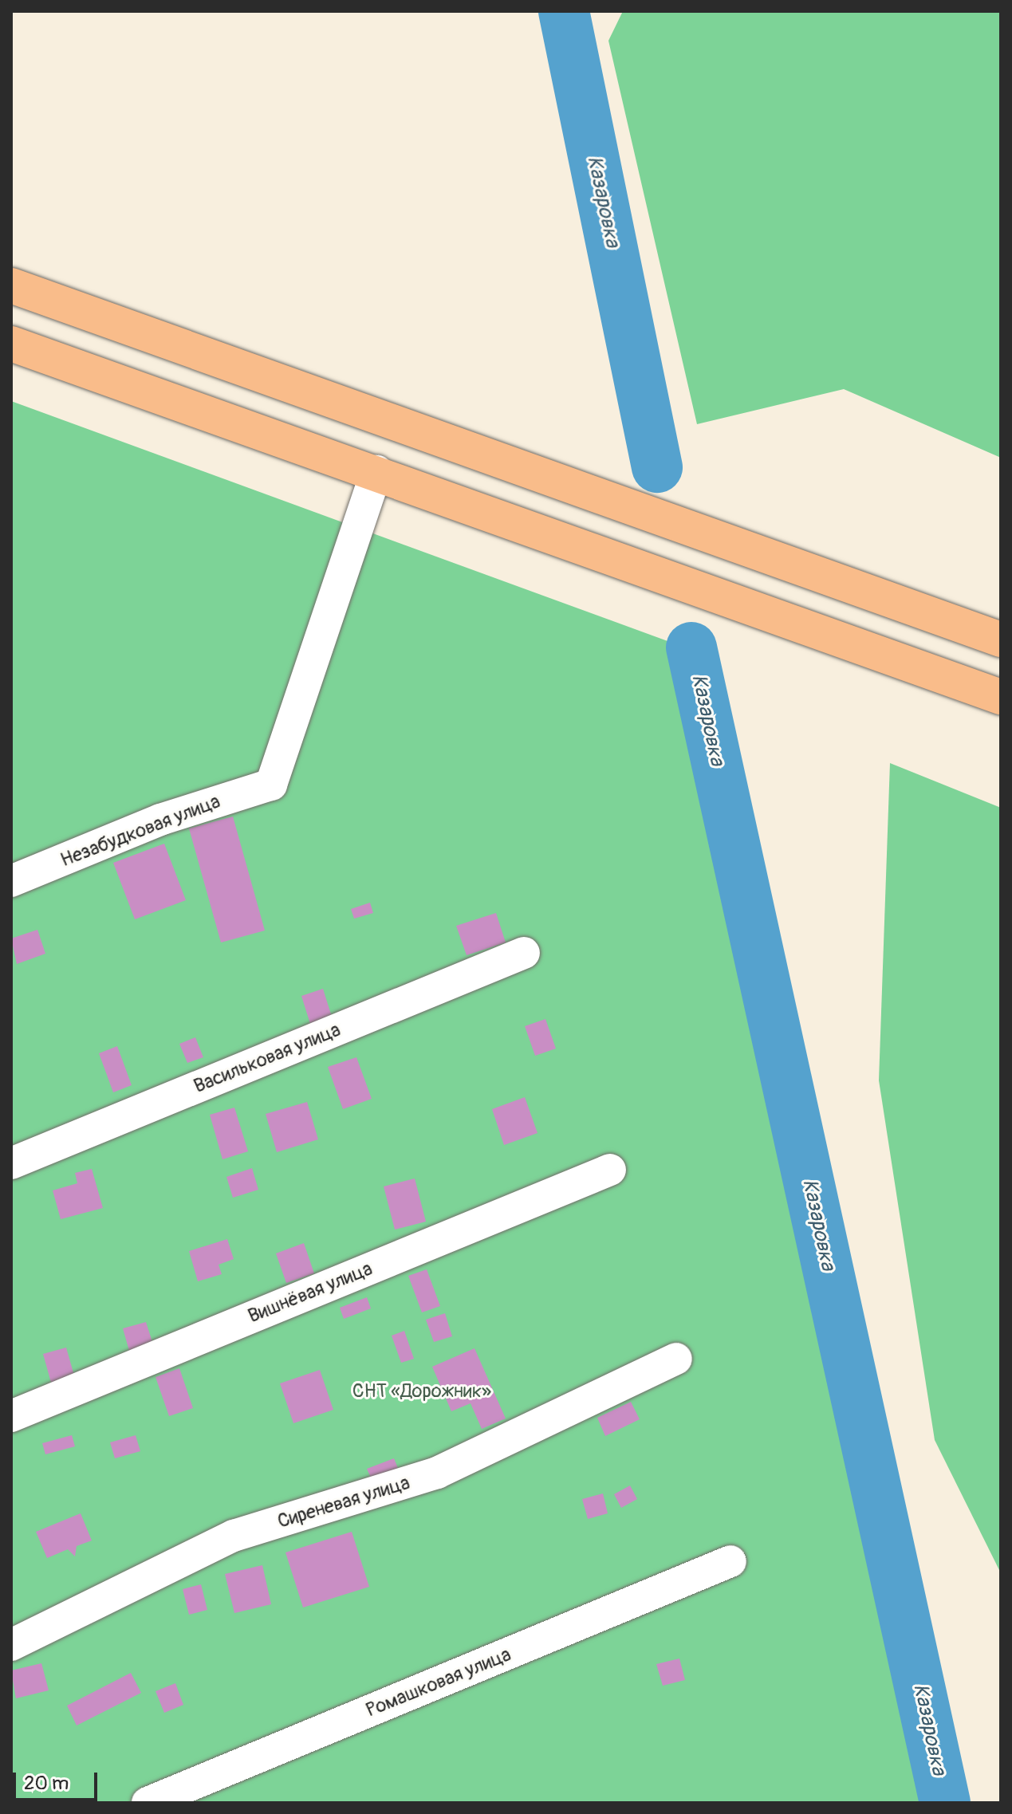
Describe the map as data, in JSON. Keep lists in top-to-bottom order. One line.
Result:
{"streets":{"street":["Незабудковая улица","Васильковая улица","Вишнёвая улица","Сиреневая улица","Ромашковая улица"]},"water":["Казаровка"],"parks":["СНТ «Дорожник»"],"scale_bar":"20 m"}
